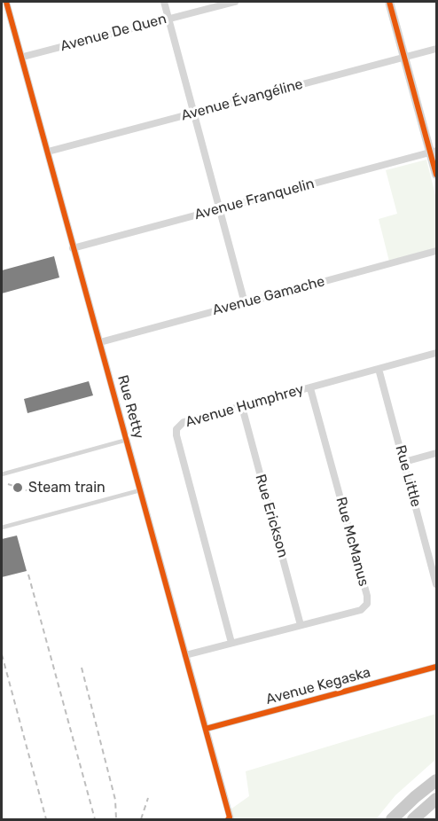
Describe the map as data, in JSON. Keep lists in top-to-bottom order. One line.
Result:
{"streets":{"street":["Avenue De Quen","Avenue Évangéline","Avenue Franquelin","Avenue Gamache","Avenue Humphrey","Rue Retty","Rue Little","Rue Erickson","Rue McManus","Avenue Kegaska"]},"crossings":[["Avenue De Quen","Rue Retty"],["Avenue Évangéline","Rue Retty"],["Avenue Franquelin","Rue Retty"],["Avenue Gamache","Rue Retty"],["Avenue Humphrey","Rue Little"],["Avenue Humphrey","Rue Erickson"],["Avenue Humphrey","Rue McManus"],["Rue Retty","Rue McManus"],["Rue Retty","Avenue Kegaska"],["Rue Erickson","Rue McManus"]],"places":["Steam train"]}
